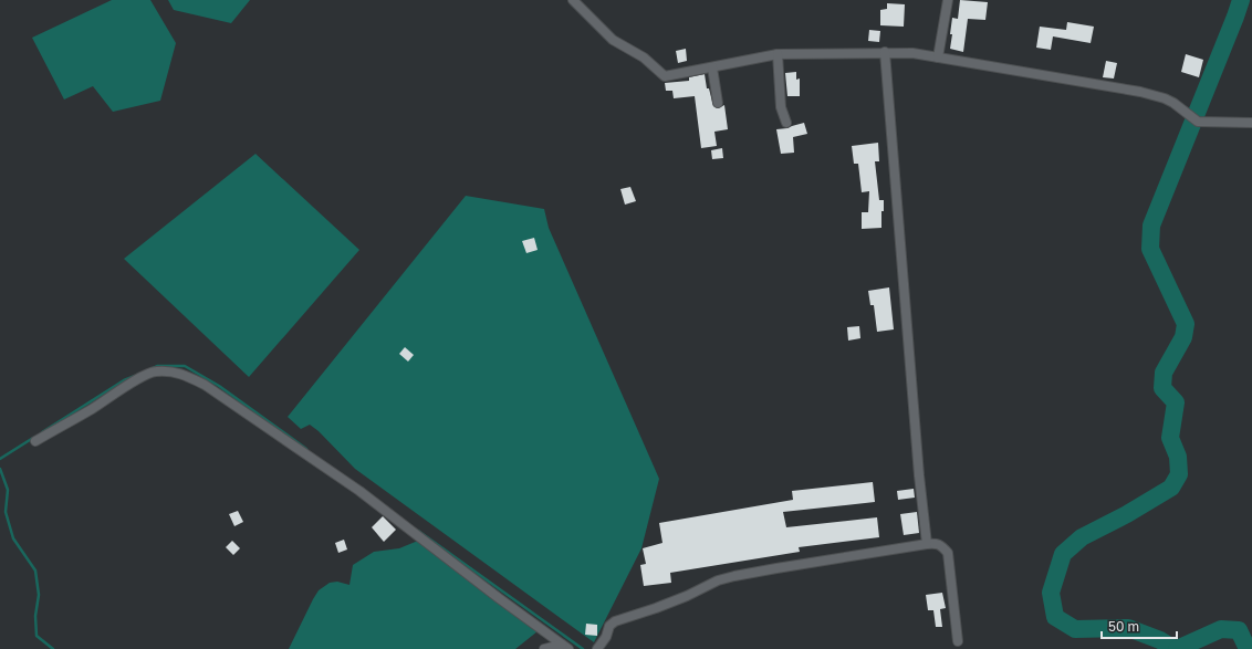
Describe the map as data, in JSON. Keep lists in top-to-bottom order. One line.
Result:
{"scale_bar":"50 m"}
